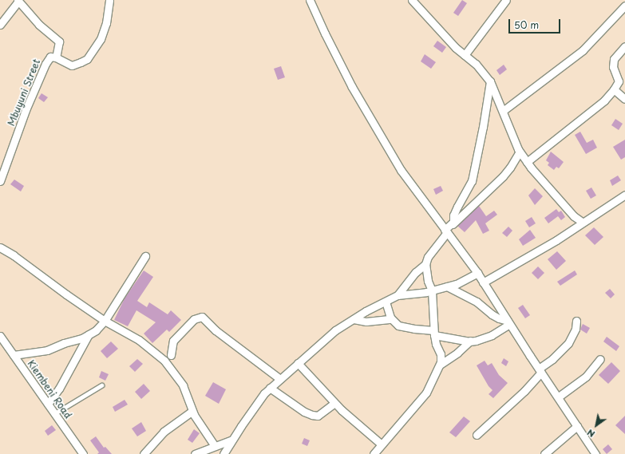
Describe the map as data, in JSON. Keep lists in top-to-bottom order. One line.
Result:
{"streets":{"street":["Mbuyuni Street","Kiembeni Road"]},"scale_bar":"50 m","north":"bottom left"}
